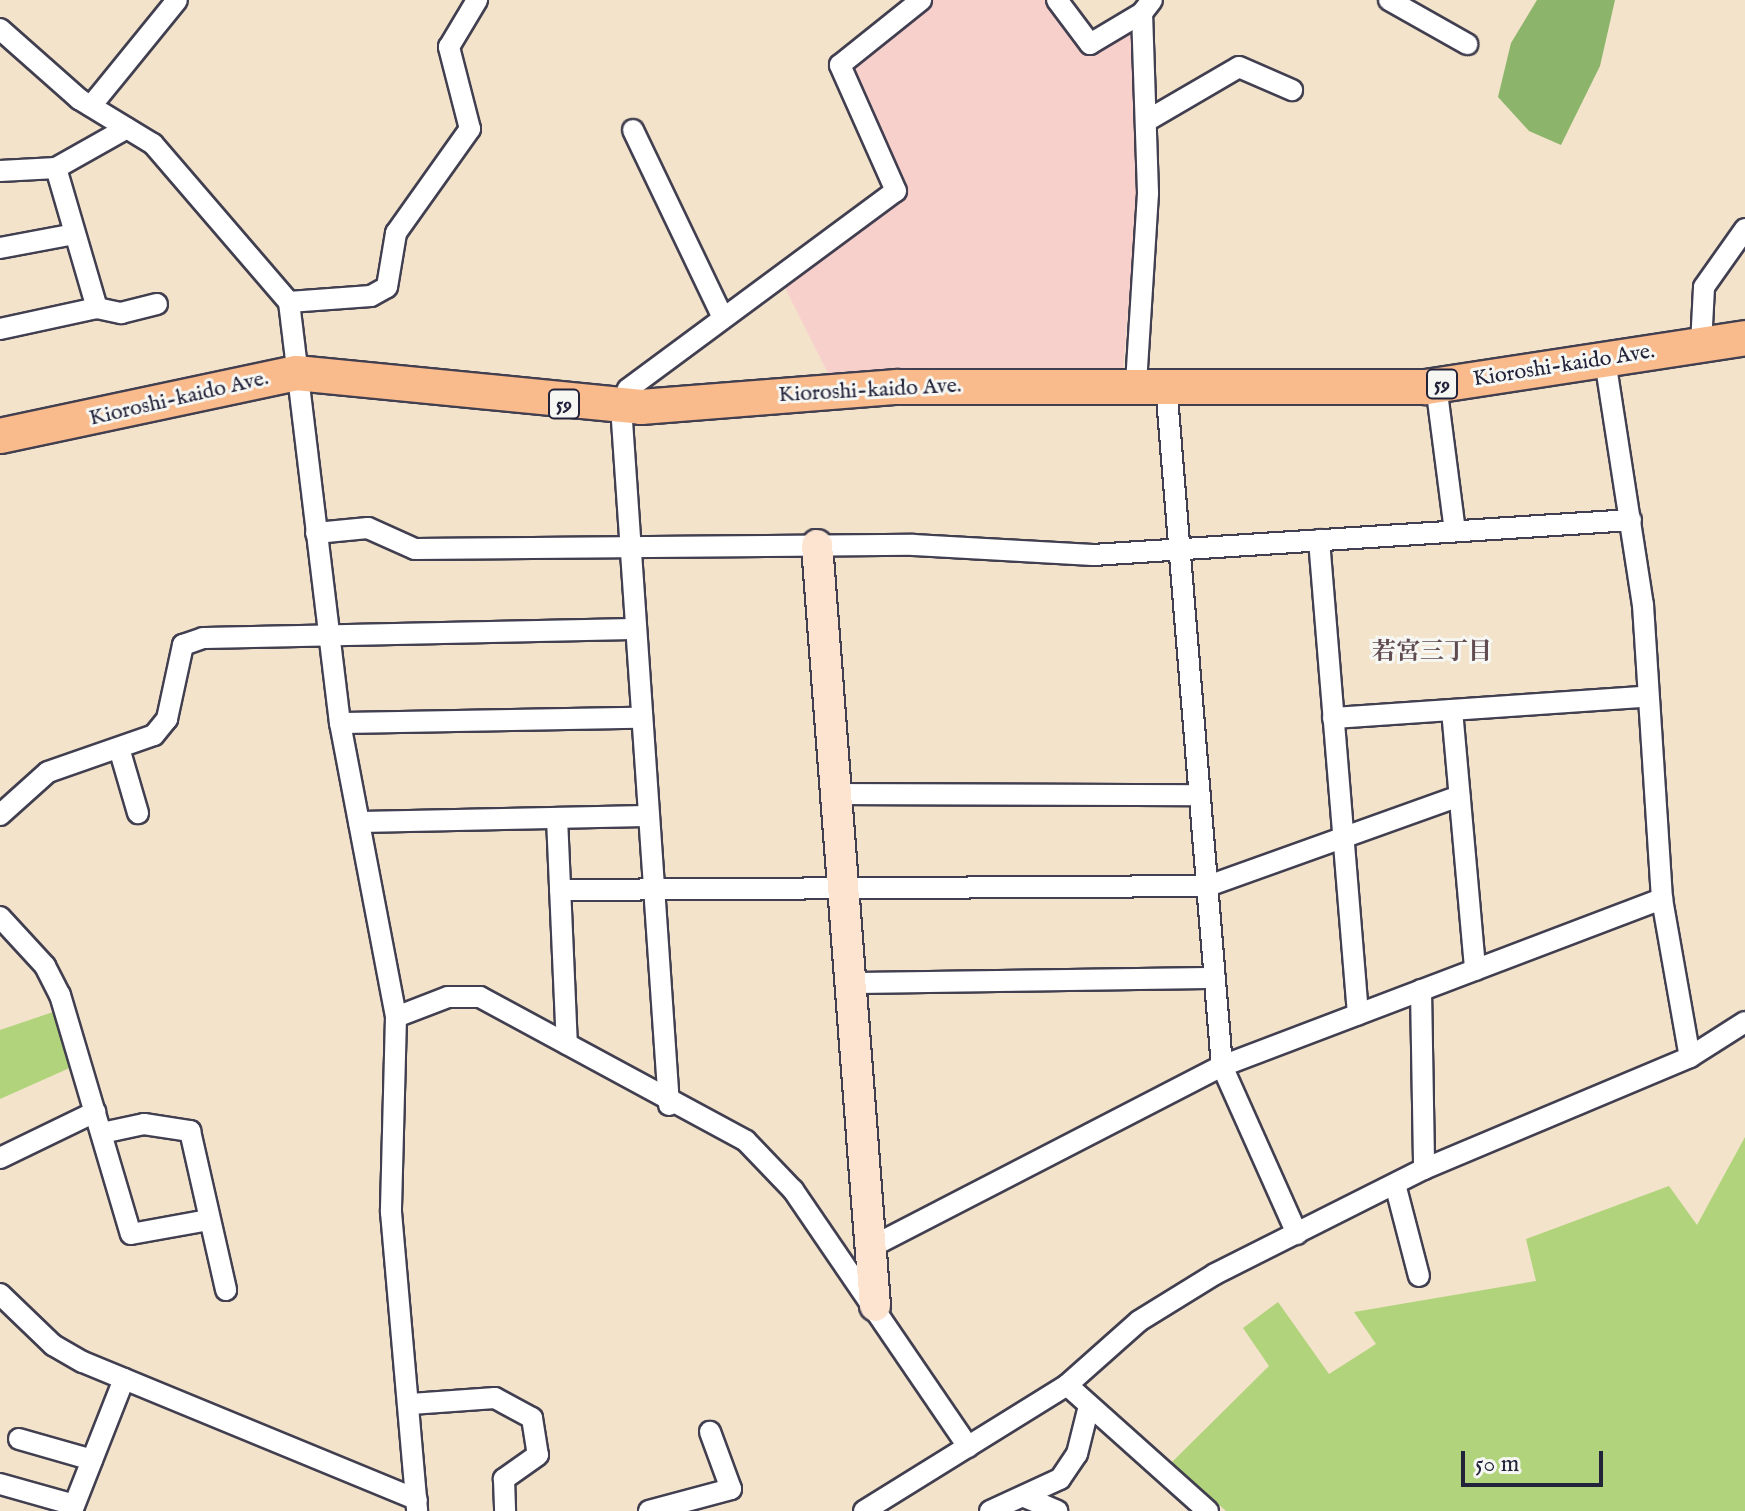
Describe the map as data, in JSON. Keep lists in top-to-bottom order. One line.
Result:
{"streets":{"main road":["Kioroshi-kaido Ave.","59"]},"districts":["若宮三丁目"],"scale_bar":"50 m"}
